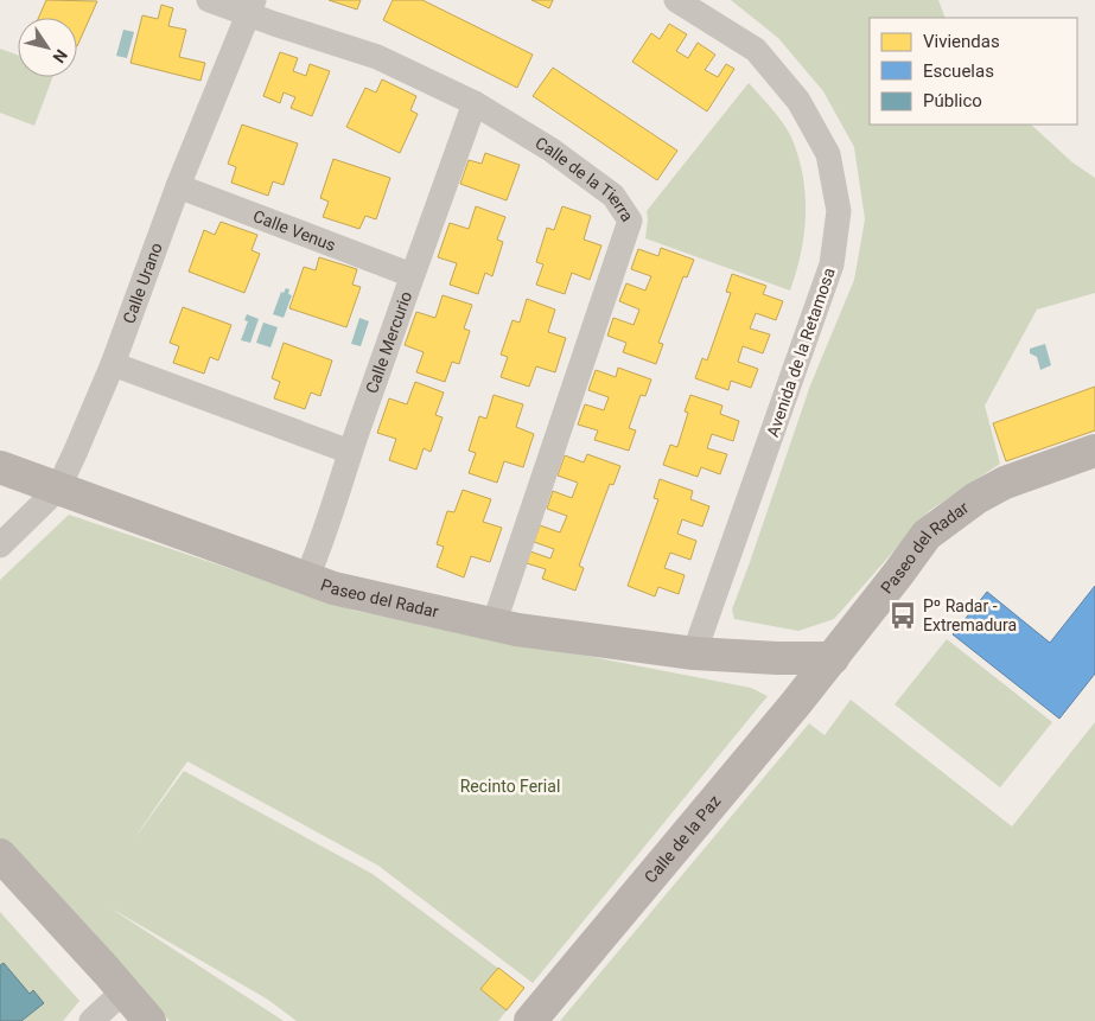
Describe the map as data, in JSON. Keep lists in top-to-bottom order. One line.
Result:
{"streets":{"street":["Calle de la Tierra","Calle Venus","Calle Urano","Calle Mercurio","Avenida de la Retamosa","Paseo del Radar","Calle de la Paz"]},"crossings":[["Calle de la Tierra","Calle Urano"],["Calle de la Tierra","Calle Mercurio"],["Calle de la Tierra","Paseo del Radar"],["Calle Venus","Calle Urano"],["Calle Venus","Calle Mercurio"],["Calle Urano","Paseo del Radar"],["Calle Mercurio","Paseo del Radar"],["Avenida de la Retamosa","Paseo del Radar"],["Paseo del Radar","Calle de la Paz"]],"parks":["Recinto Ferial"],"places":{"bus stop":["Pº Radar - Extremadura"]},"legend":["Viviendas","Escuelas","Público"],"north":"bottom right"}
